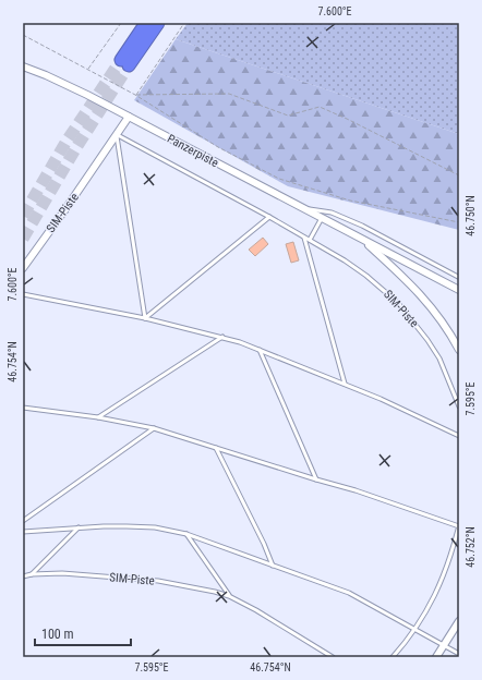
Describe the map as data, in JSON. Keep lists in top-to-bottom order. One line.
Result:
{"streets":{"street":["Panzerpiste","SIM-Piste"]},"crossings":[["Panzerpiste","SIM-Piste"]],"scale_bar":"100 m","coordinates":["7.600°E","46.750°N","46.754°N","7.595°E","46.752°N"]}
